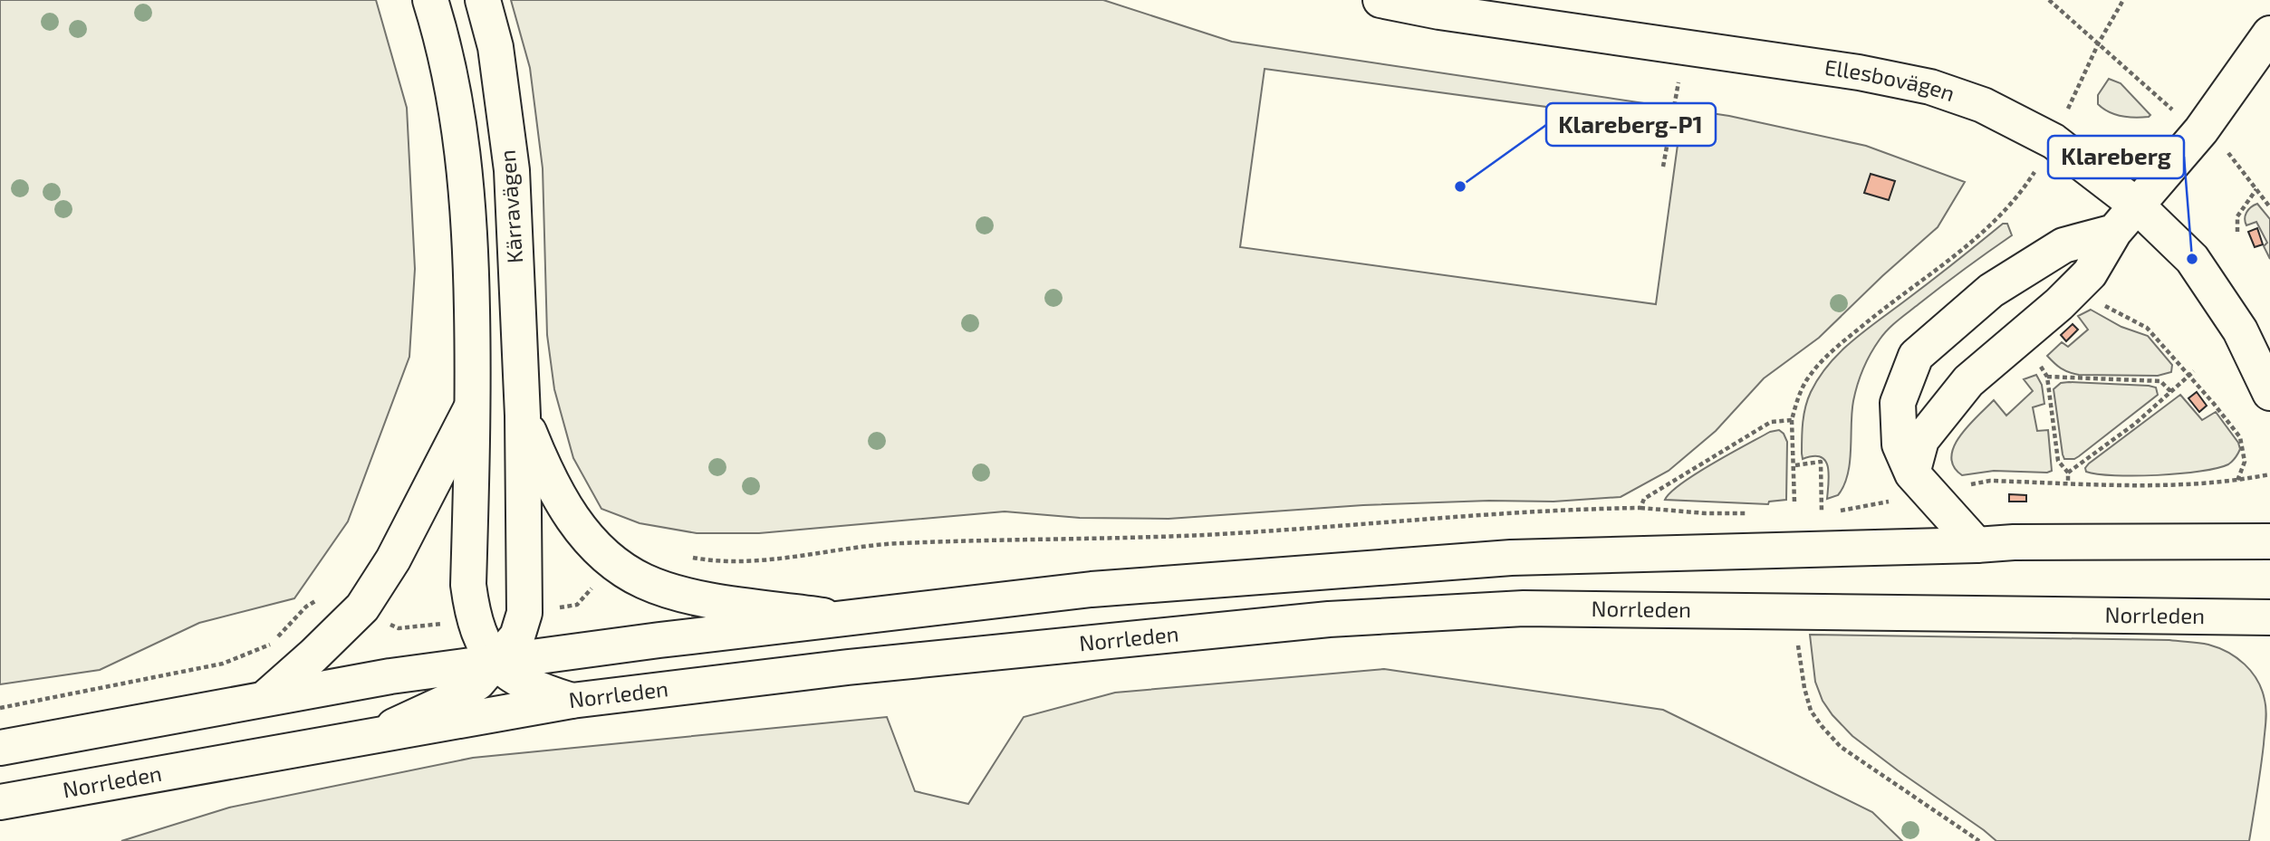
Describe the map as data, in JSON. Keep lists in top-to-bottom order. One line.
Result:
{"streets":{"main road":["Ellesbovägen","Kärravägen","Norrleden"]},"crossings":[["Kärravägen","Norrleden"]],"places":["Klareberg-P1","Klareberg"]}
